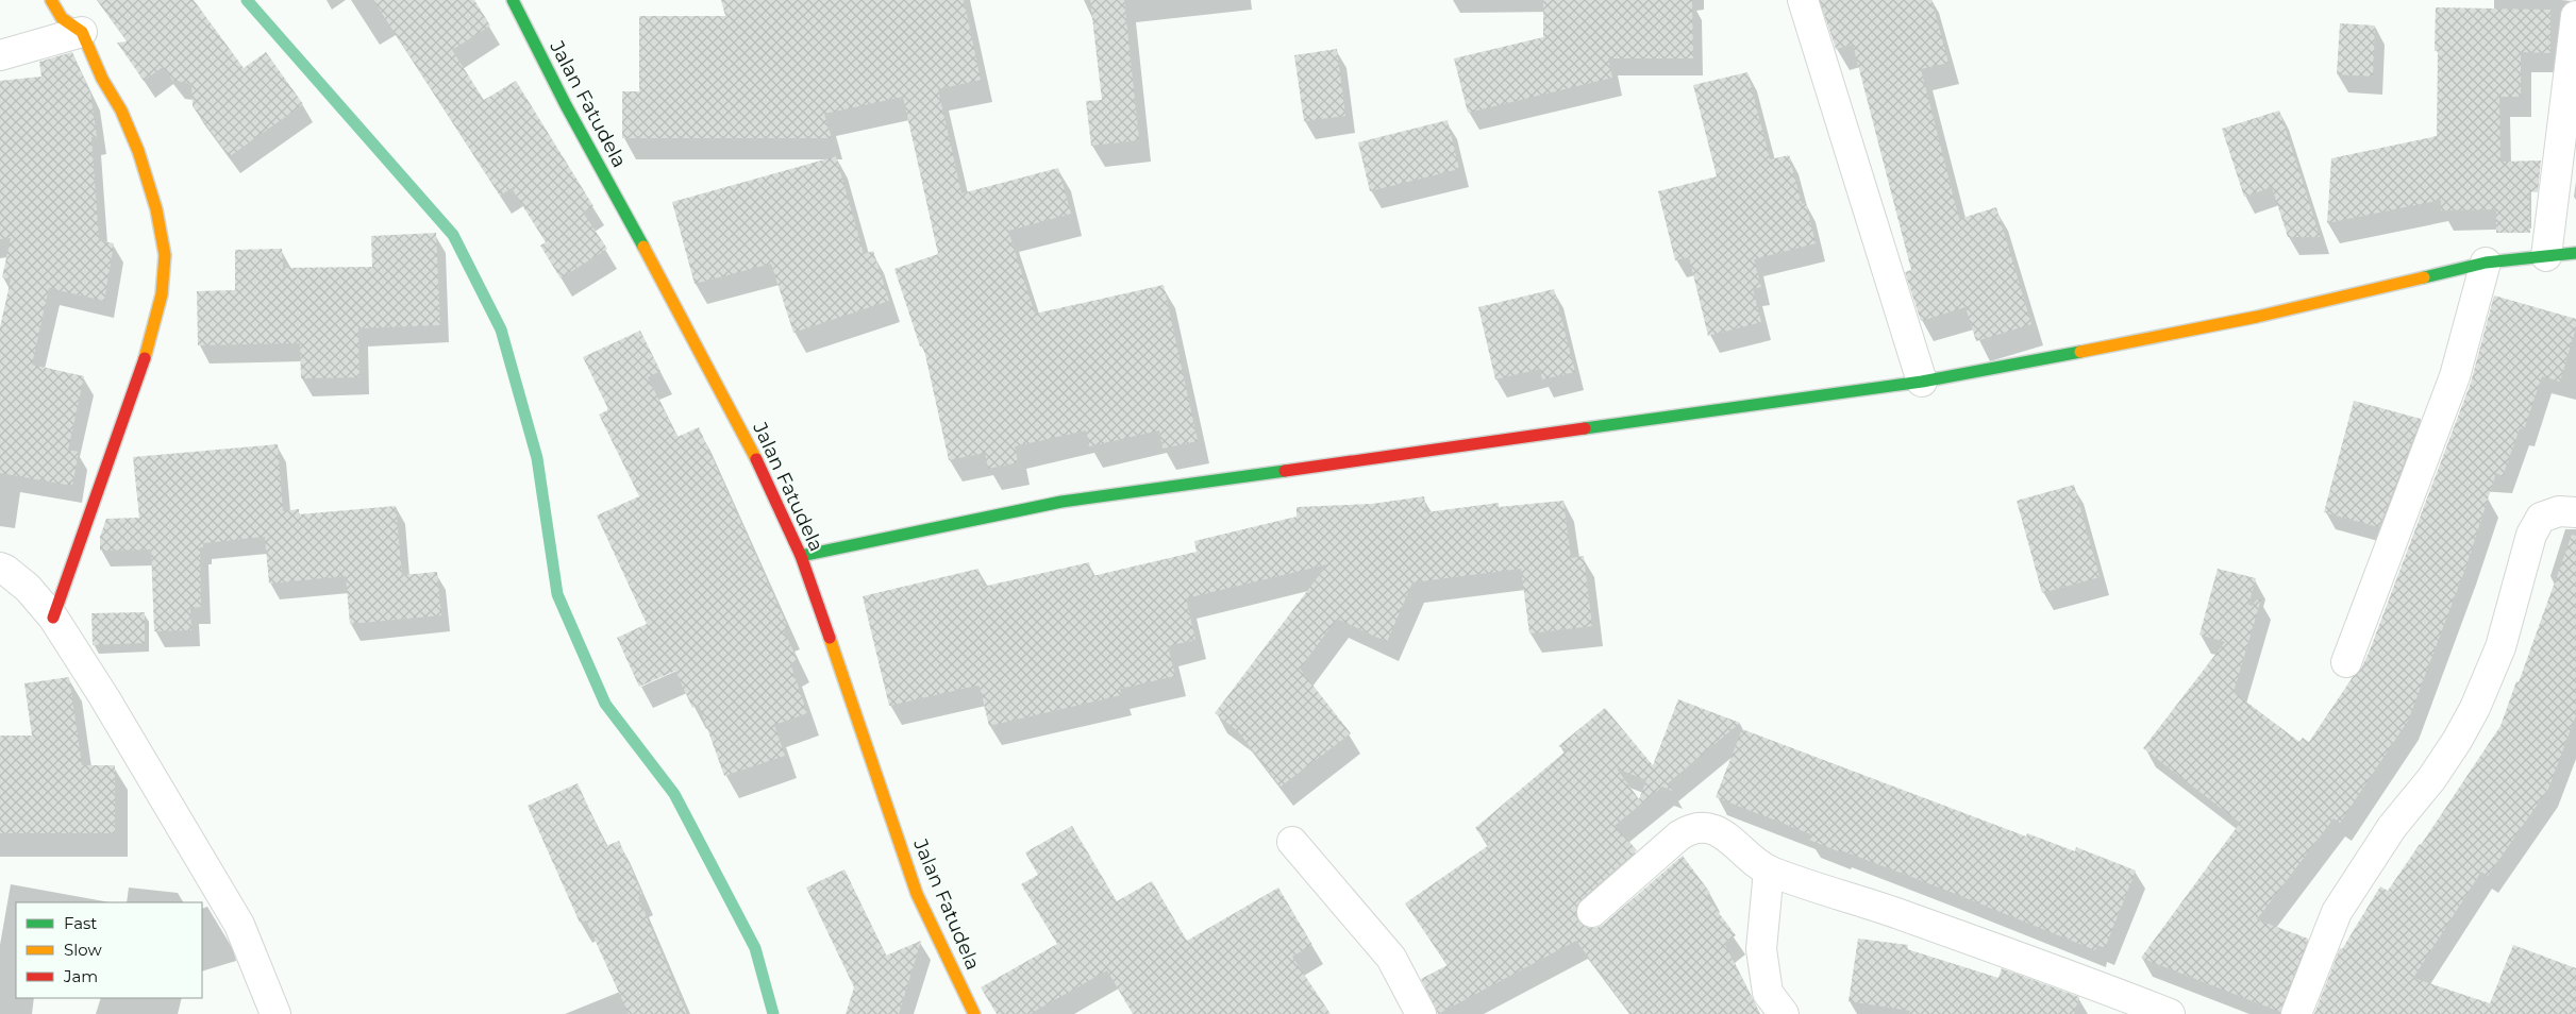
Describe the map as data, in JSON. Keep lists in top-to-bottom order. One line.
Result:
{"streets":{"street":["Jalan Fatudela"]},"legend":["Fast","Slow","Jam"]}
